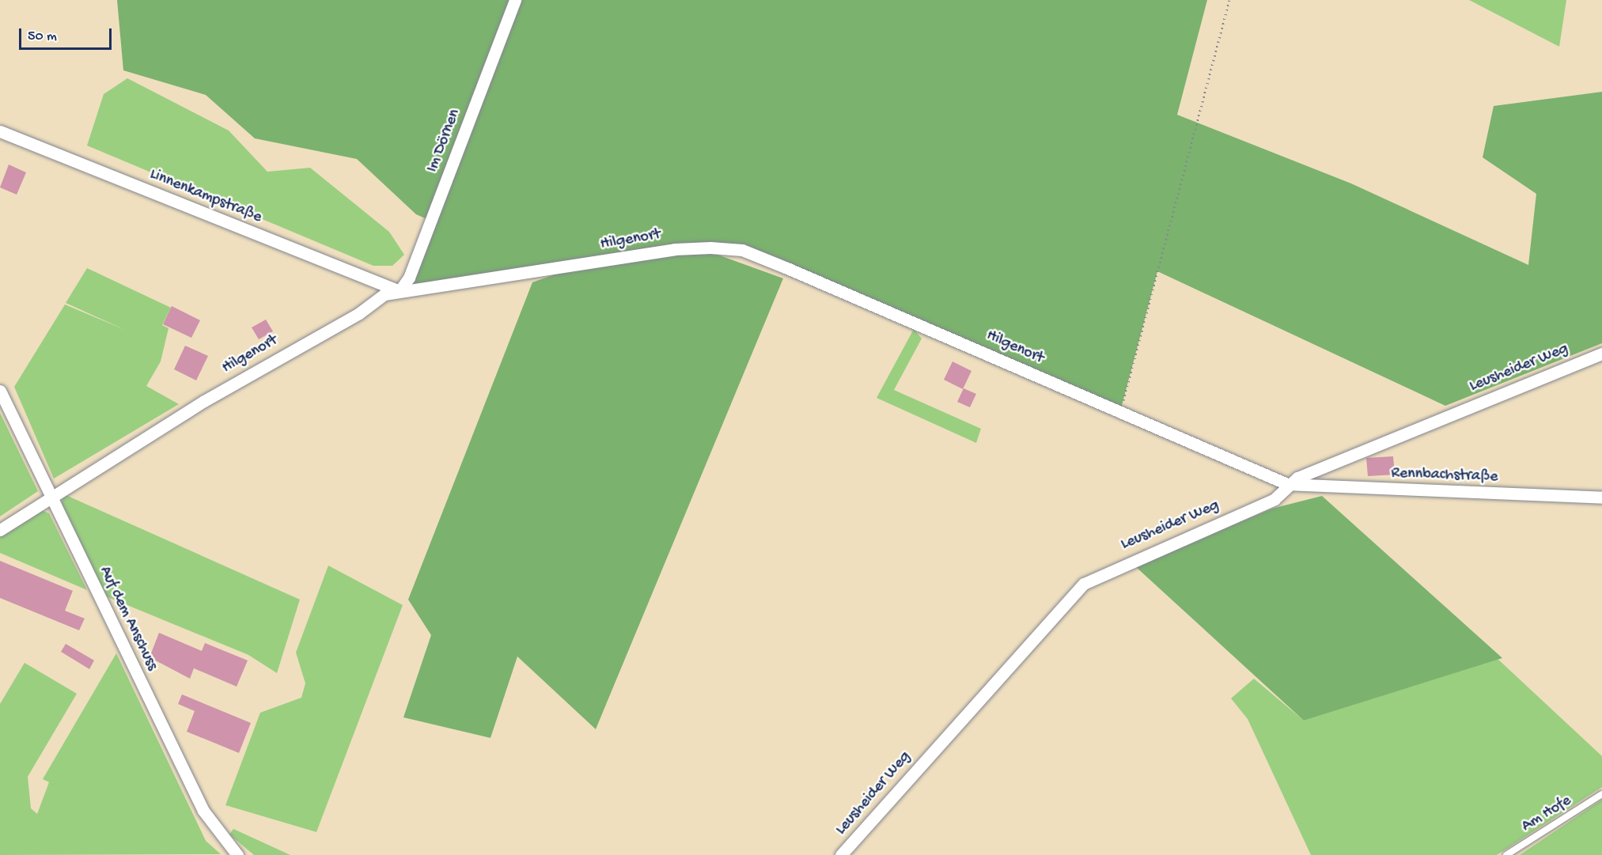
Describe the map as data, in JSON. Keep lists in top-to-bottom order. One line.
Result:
{"streets":{"street":["Im Dörnen","Linnenkampstraße","Hilgenort","Leusheider Weg","Rennbachstraße","Auf dem Anschuss"],"lane":["Am Hofe"]},"crossings":[["Im Dörnen","Linnenkampstraße"],["Im Dörnen","Hilgenort"],["Linnenkampstraße","Hilgenort"],["Hilgenort","Leusheider Weg"],["Hilgenort","Rennbachstraße"],["Hilgenort","Auf dem Anschuss"],["Leusheider Weg","Rennbachstraße"]],"scale_bar":"50 m"}
